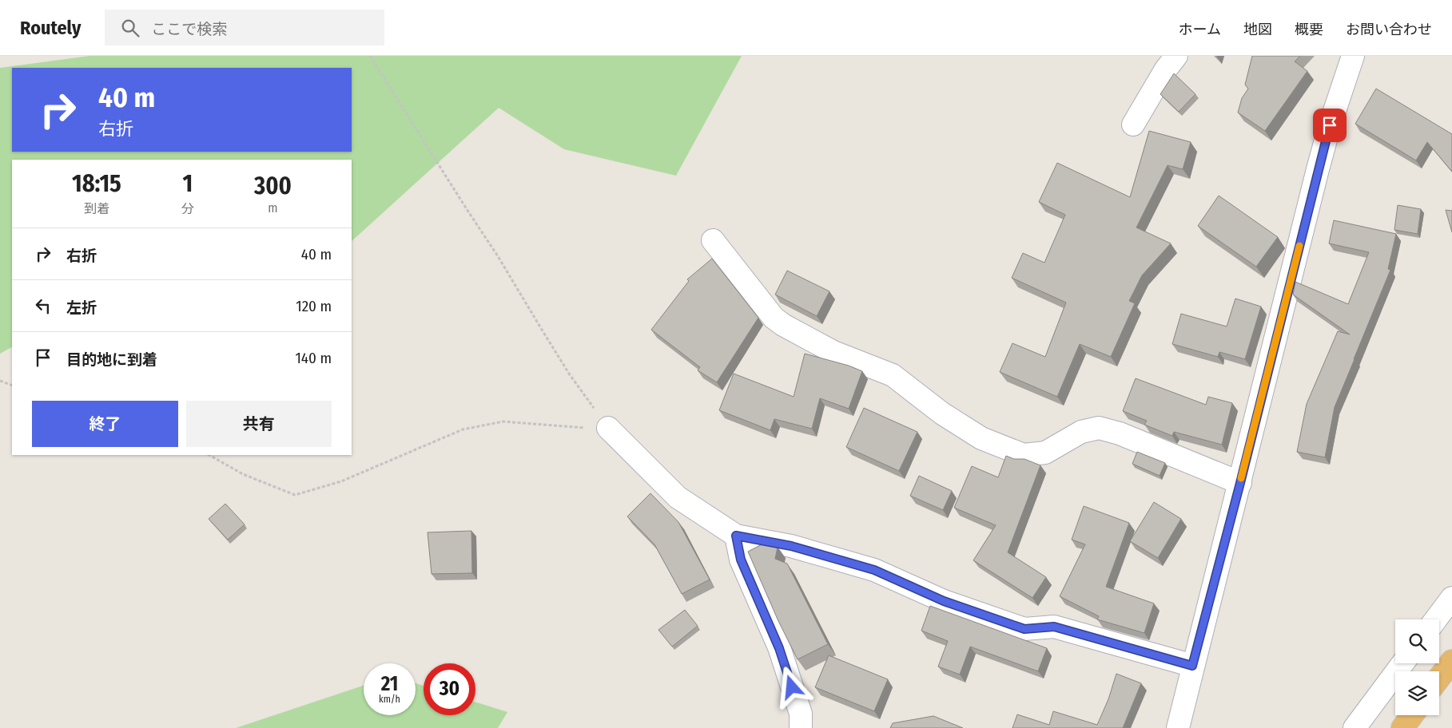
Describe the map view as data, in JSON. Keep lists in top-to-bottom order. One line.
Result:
{"page":{"header":"Routely","search":"ここで検索","nav":["ホーム","地図","概要","お問い合わせ"],"turn":["40 m","右折"],"eta":["18:15","到着","1","分","300","m"],"list":[{"name":"右折","value":"40 m"},{"name":"左折","value":"120 m"},{"name":"目的地に到着","value":"140 m"}],"buttons":["終了","共有"],"speed":"21 km/h","limit":"30"}}
